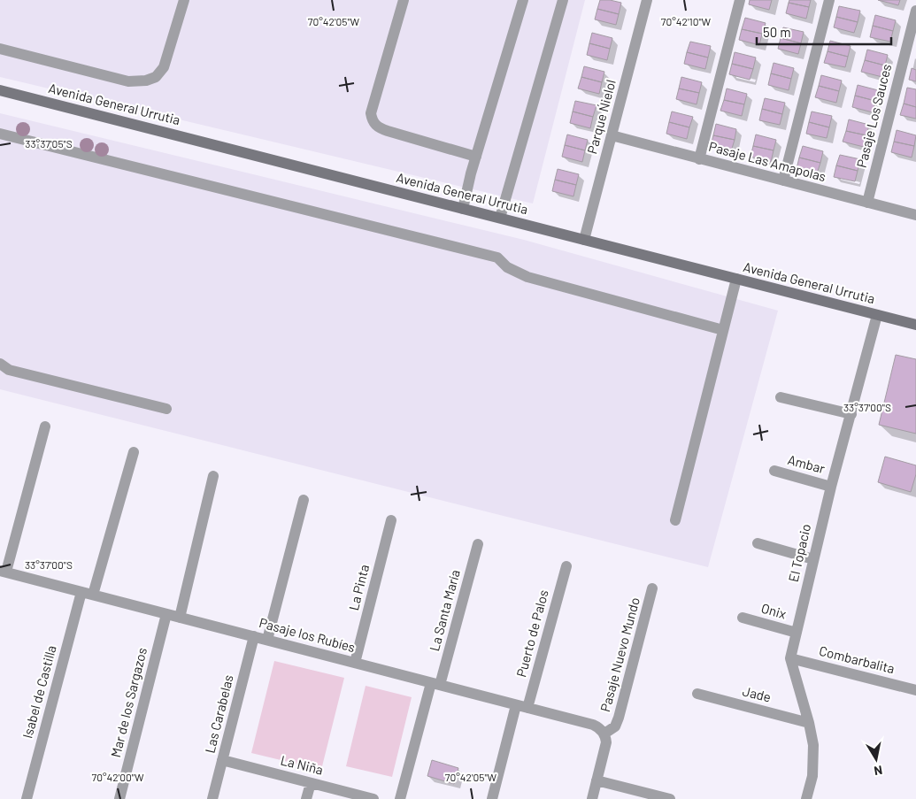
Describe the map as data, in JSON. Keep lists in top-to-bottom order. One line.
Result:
{"streets":{"main road":["Avenida General Urrutia"],"street":["Pasaje Los Sauces","Parque Ńielol","Pasaje Las Amapolas","Ambar","El Topacio","La Pinta","La Santa María","Onix","Puerto de Palos","Pasaje los Rubíes","Pasaje Nuevo Mundo","Combarbalita","Isabel de Castilla","Jade","Mar de los Sargazos","Las Carabelas","La Niña"]},"crossings":[["Avenida General Urrutia","Parque Ńielol"],["Avenida General Urrutia","El Topacio"],["Pasaje Los Sauces","Pasaje Las Amapolas"],["Parque Ńielol","Pasaje Las Amapolas"],["Ambar","El Topacio"],["El Topacio","Onix"],["El Topacio","Combarbalita"],["El Topacio","Jade"],["La Pinta","Pasaje los Rubíes"],["La Santa María","Pasaje los Rubíes"],["Puerto de Palos","Pasaje los Rubíes"],["Pasaje los Rubíes","Pasaje Nuevo Mundo"],["Pasaje los Rubíes","Isabel de Castilla"],["Pasaje los Rubíes","Mar de los Sargazos"],["Pasaje los Rubíes","Las Carabelas"],["Las Carabelas","La Niña"]],"scale_bar":"50 m","north":"bottom","coordinates":["70°42'05\"W","70°42'10\"W","33°37'05\"S","33°37'00\"S","70°42'00\"W"]}
